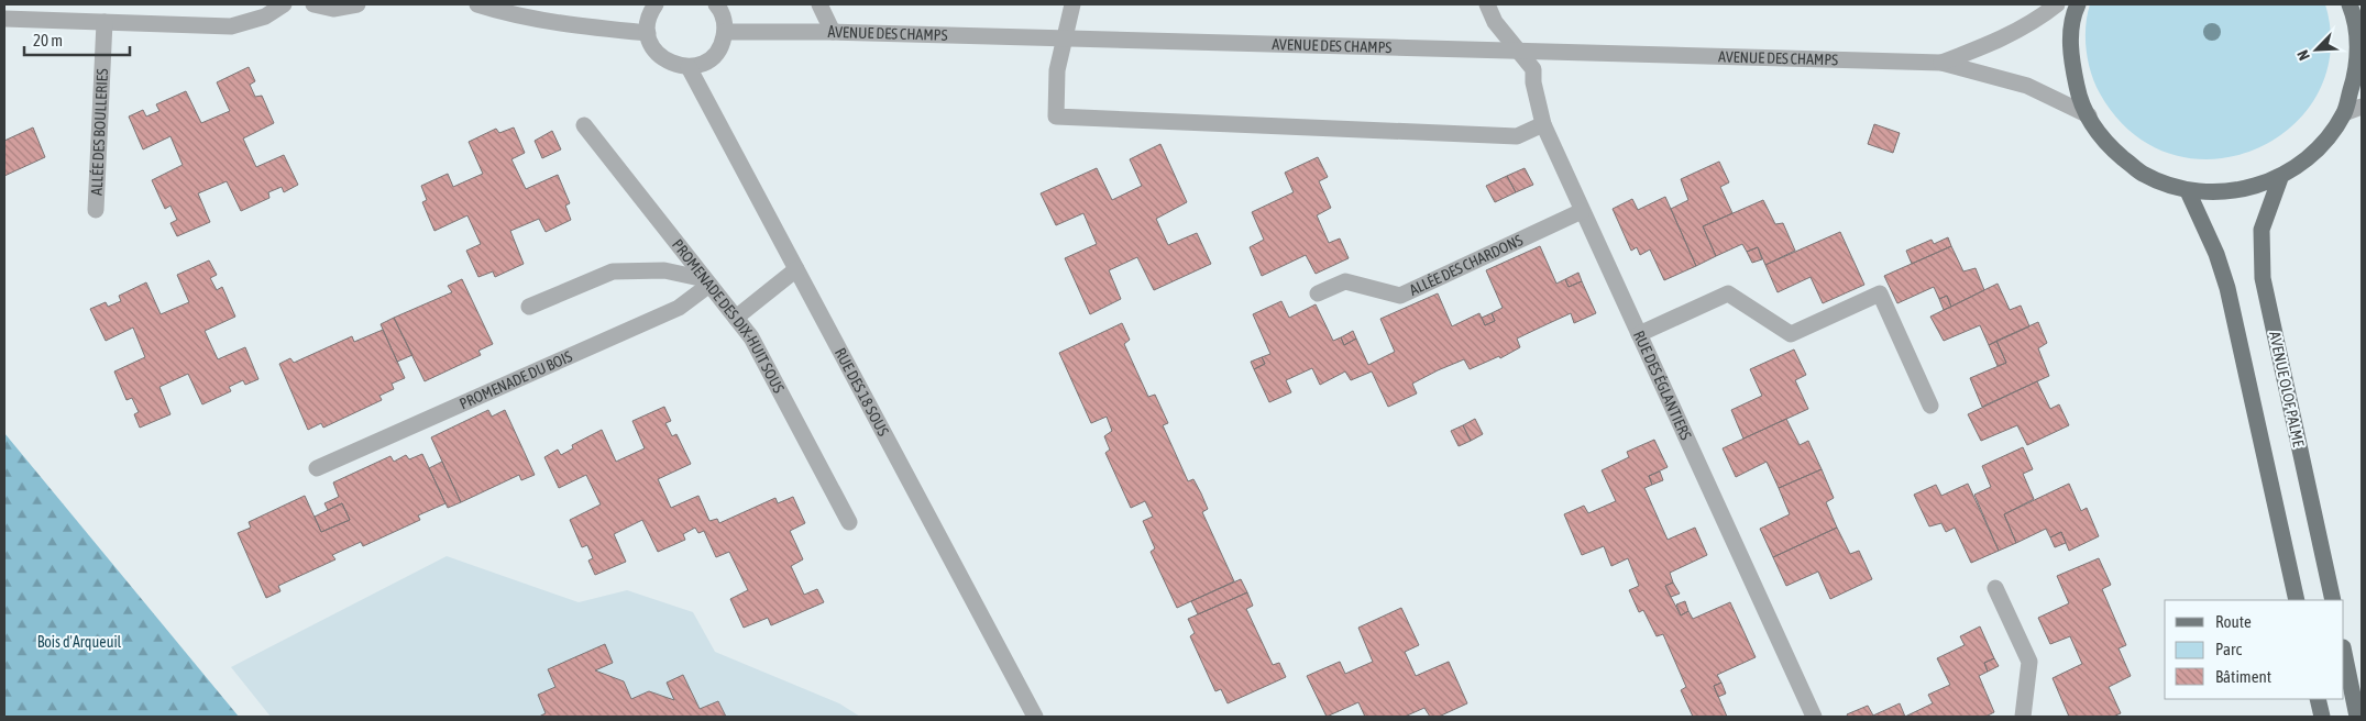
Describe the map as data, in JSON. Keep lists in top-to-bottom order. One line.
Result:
{"streets":{"main road":["AVENUE OLOF PALME"],"street":["AVENUE DES CHAMPS","ALLÉE DES BOULLERIES","ALLÉE DES CHARDONS","PROMENADE DES DIX-HUIT SOUS","PROMENADE DU BOIS","RUE DES ÉGLANTIERS","RUE DES 18 SOUS"]},"crossings":[["AVENUE DES CHAMPS","RUE DES ÉGLANTIERS"],["ALLÉE DES CHARDONS","RUE DES ÉGLANTIERS"],["PROMENADE DES DIX-HUIT SOUS","PROMENADE DU BOIS"]],"parks":["Bois d'Arqueuil"],"legend":["Route","Parc","Bâtiment"],"scale_bar":"20 m","north":"bottom left"}
